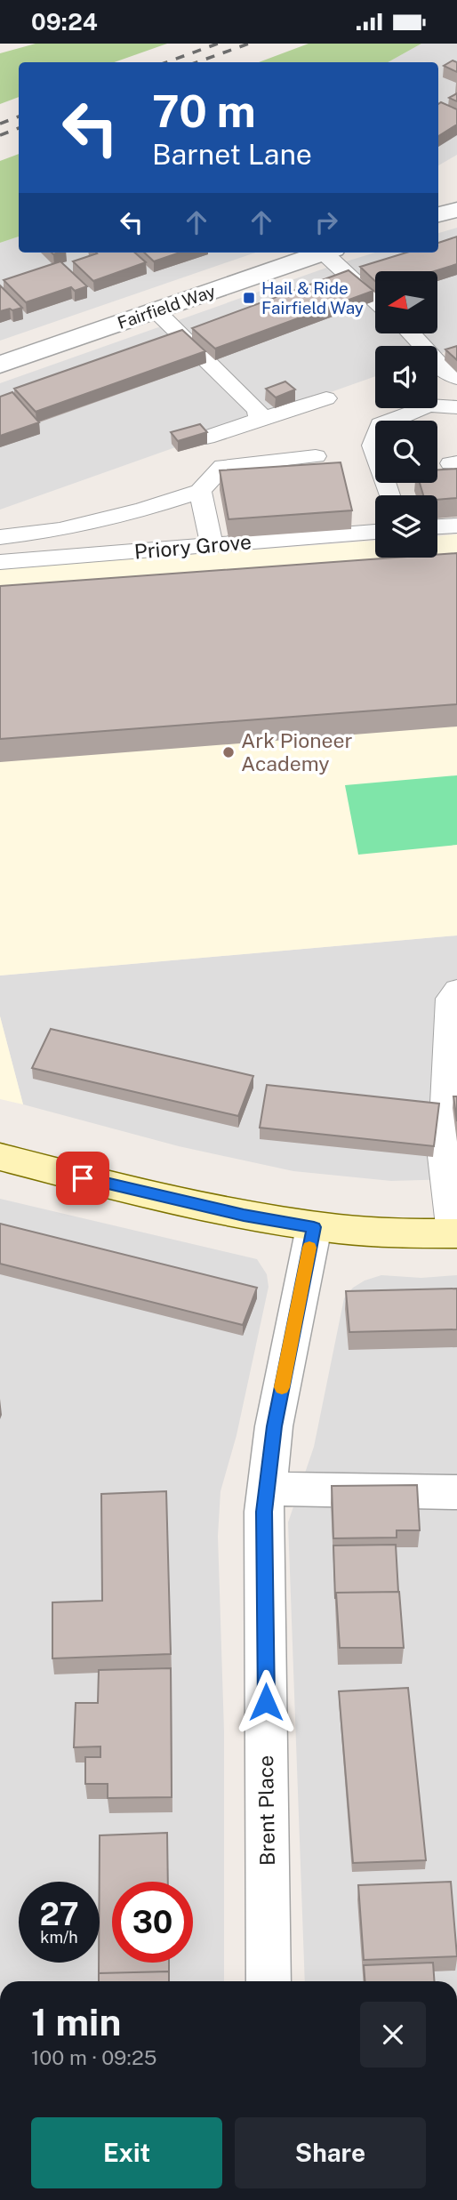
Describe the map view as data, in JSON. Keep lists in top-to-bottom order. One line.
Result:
{"streets":{"street":["Fairfield Way","Brent Place"],"lane":["Priory Grove"]},"places":{"transit":["Hail & Ride Fairfield Way"],"other":["Ark Pioneer Academy"]},"north":"left","page":{"status":"09:24","turn":["70 m","Barnet Lane"],"speed":"27 km/h","limit":"30","heading":["1 min","100 m · 09:25"],"buttons":["Exit","Share"]}}
